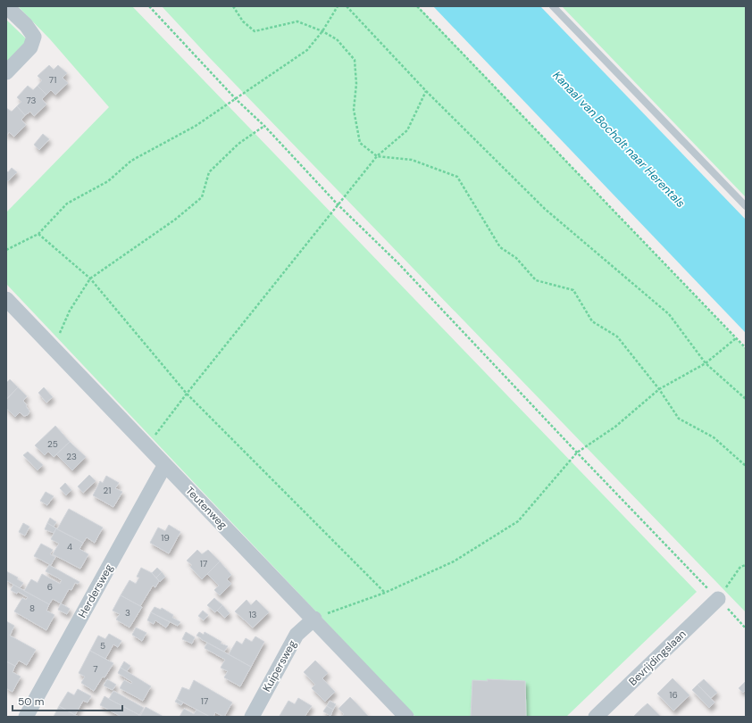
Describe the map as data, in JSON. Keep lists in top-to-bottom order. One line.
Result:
{"streets":{"street":["Teutenweg","Herdersweg","Bevrijdingslaan","Kuipersweg"]},"crossings":[["Teutenweg","Herdersweg"],["Teutenweg","Kuipersweg"]],"water":["Kanaal van Bocholt naar Herentals"],"house_numbers":["71","73","25","23","21","19","4","17","6","8","3","13","5","7","16","17"],"scale_bar":"50 m"}
